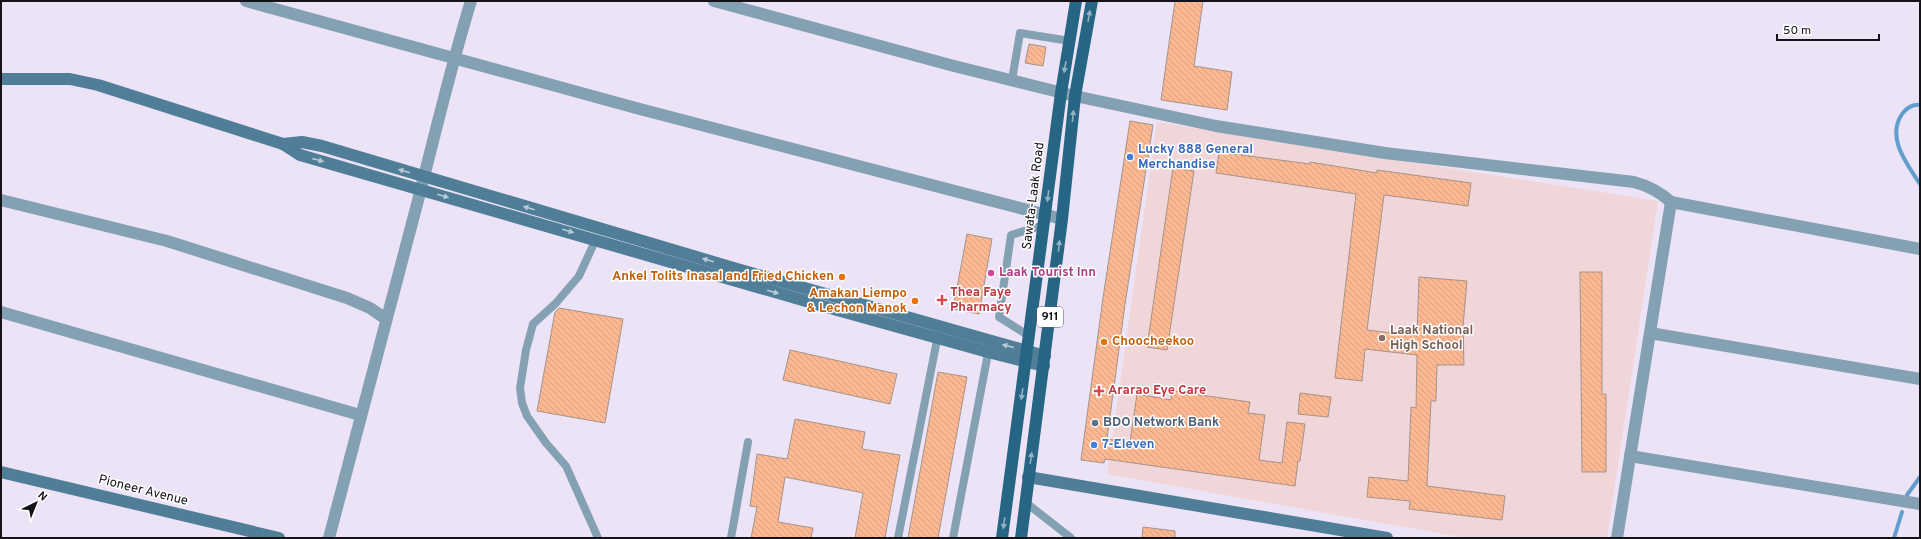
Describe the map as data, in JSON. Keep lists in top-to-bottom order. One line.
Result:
{"streets":{"main road":["Sawata-Laak Road","911"],"street":["Pioneer Avenue"]},"places":{"other":["Lucky 888 General Merchandise","Laak Tourist Inn","Ankel Tolits Inasal and Fried Chicken","Amakan Liempo & Lechon Manok","Laak National High School","Choocheekoo","BDO Network Bank","7-Eleven"],"health":["Thea Faye Pharmacy","Ararao Eye Care"]},"scale_bar":"50 m","north":"top right"}
